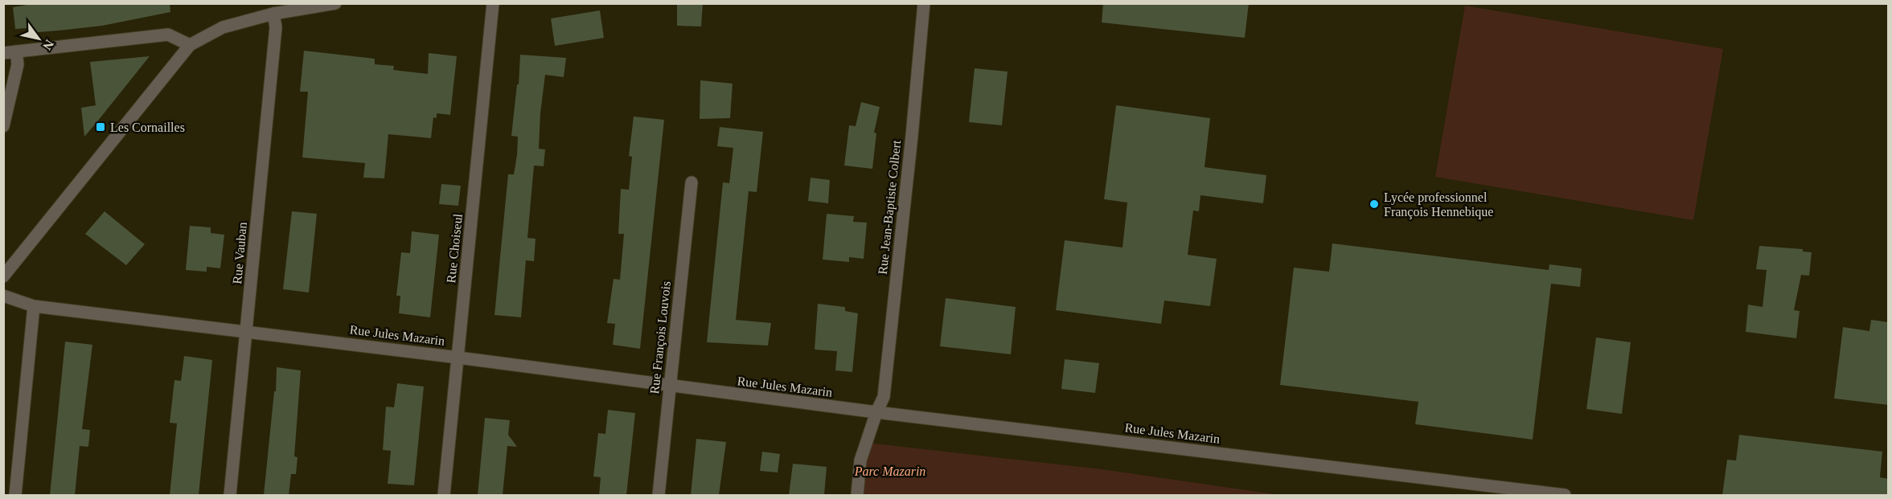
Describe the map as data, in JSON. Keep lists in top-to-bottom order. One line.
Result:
{"streets":{"street":["Rue Jean-Baptiste Colbert","Rue Choiseul","Rue Vauban","Rue Jules Mazarin","Rue François Louvois"]},"crossings":[["Rue Jean-Baptiste Colbert","Rue Jules Mazarin"],["Rue Choiseul","Rue Jules Mazarin"],["Rue Vauban","Rue Jules Mazarin"],["Rue Jules Mazarin","Rue François Louvois"]],"parks":["Parc Mazarin"],"places":{"transit":["Les Cornailles"],"other":["Lycée professionnel François Hennebique"]},"north":"bottom right"}
